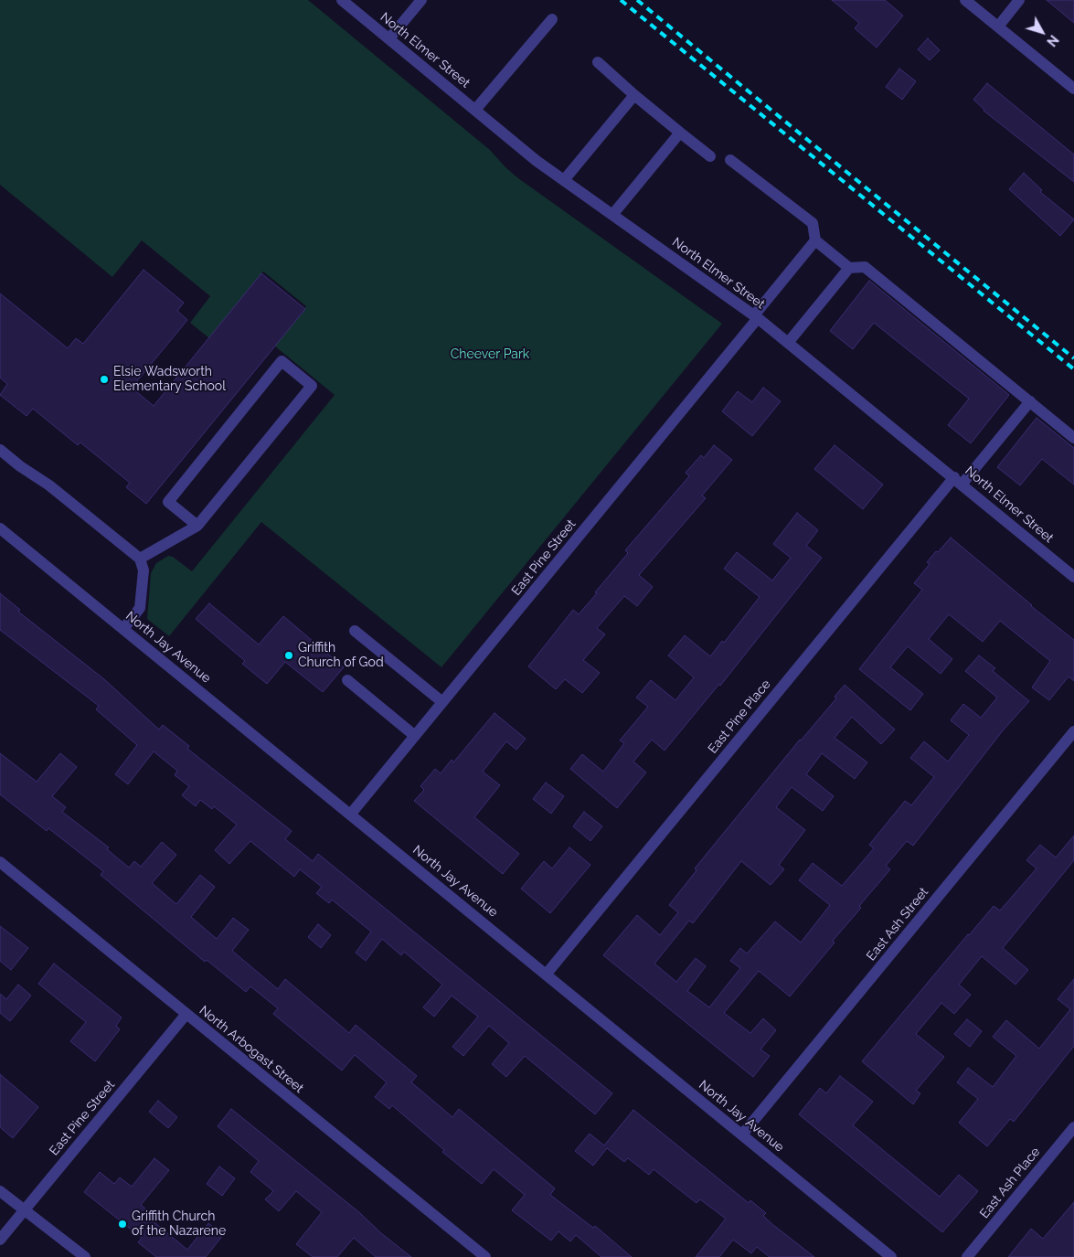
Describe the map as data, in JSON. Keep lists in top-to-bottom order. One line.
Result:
{"streets":{"street":["North Elmer Street","East Pine Street","North Jay Avenue","East Pine Place","East Ash Street","North Arbogast Street","East Ash Place"]},"crossings":[["North Elmer Street","East Pine Street"],["North Elmer Street","East Pine Place"],["East Pine Street","North Jay Avenue"],["East Pine Street","North Arbogast Street"],["North Jay Avenue","East Pine Place"],["North Jay Avenue","East Ash Street"]],"parks":["Cheever Park"],"places":["Elsie Wadsworth Elementary School","Griffith Church of God","Griffith Church of the Nazarene"],"north":"bottom right"}
